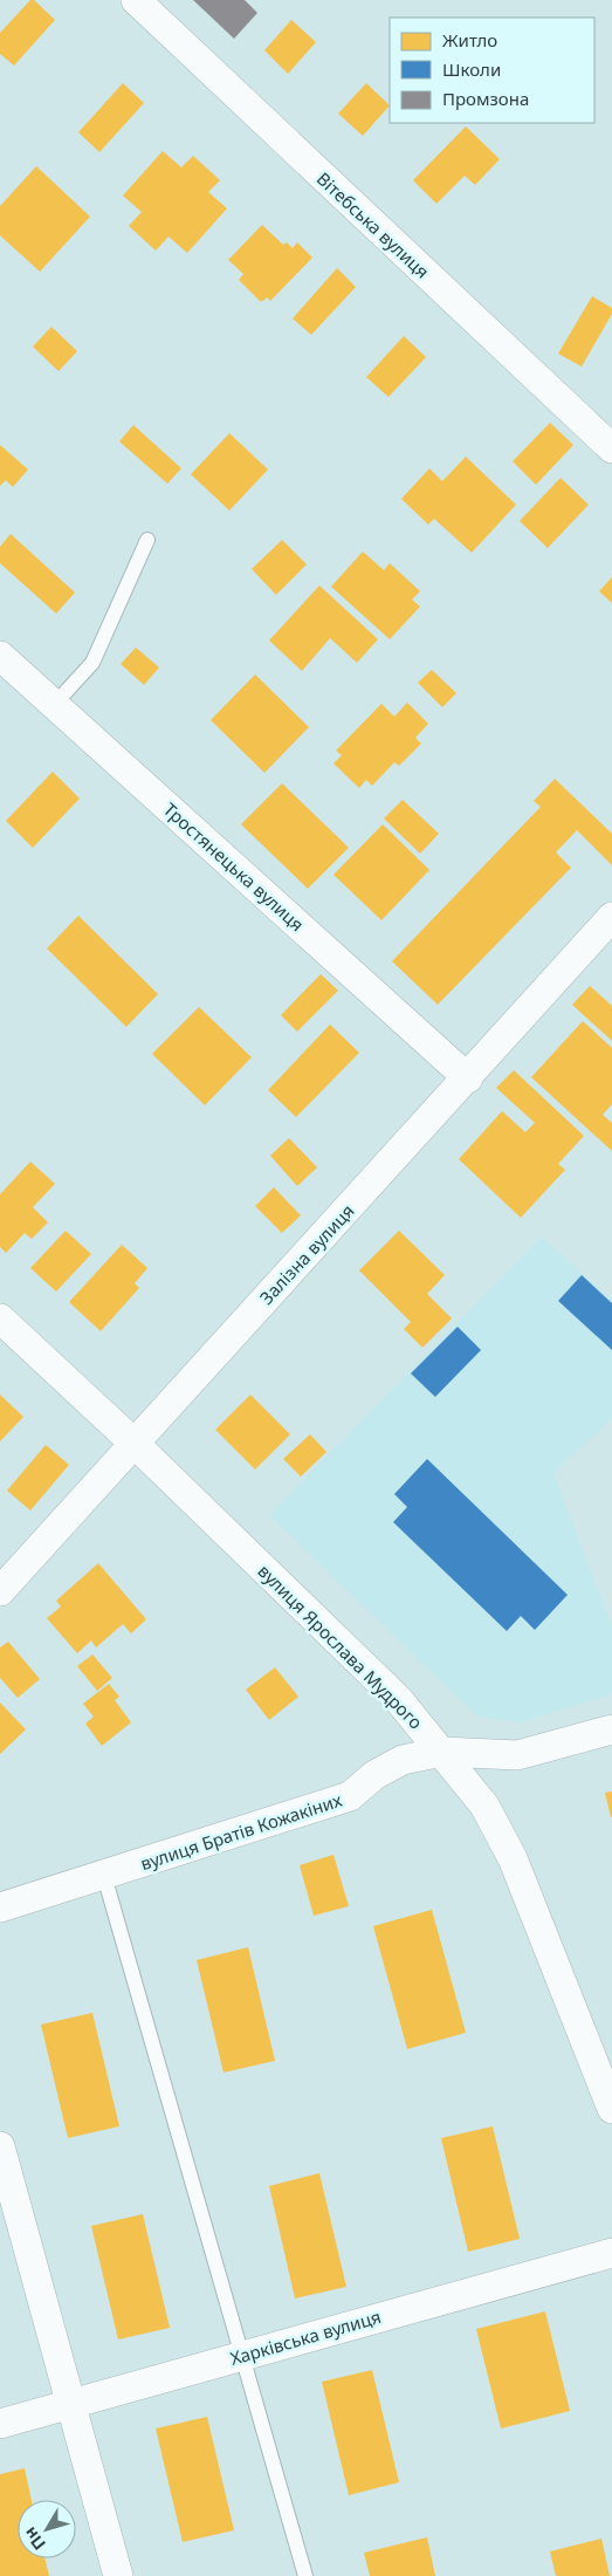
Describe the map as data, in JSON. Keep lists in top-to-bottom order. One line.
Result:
{"streets":{"street":["Вітебська вулиця","Тростянецька вулиця","Залізна вулиця","вулиця Ярослава Мудрого","вулиця Братів Кожакіних","Харківська вулиця"]},"crossings":[["Тростянецька вулиця","Залізна вулиця"],["Залізна вулиця","вулиця Ярослава Мудрого"],["вулиця Ярослава Мудрого","вулиця Братів Кожакіних"]],"legend":["Житло","Школи","Промзона"],"north":"bottom left"}
